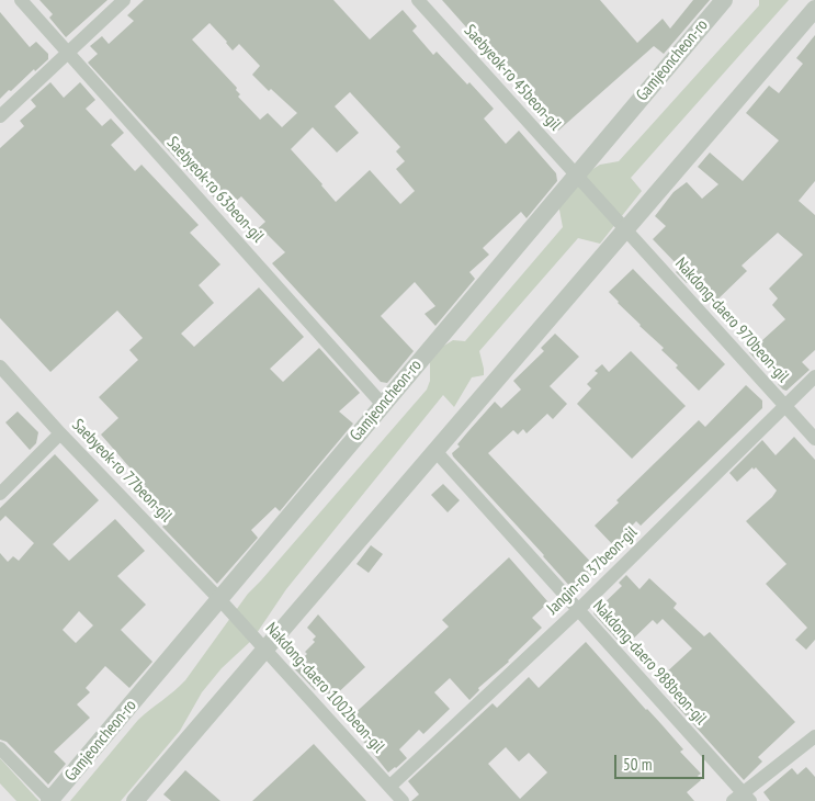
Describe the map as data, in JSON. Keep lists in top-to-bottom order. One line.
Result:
{"streets":{"street":["Gamjeoncheon-ro","Saebyeok-ro 45beon-gil","Saebyeok-ro 63beon-gil","Nakdong-daero 970beon-gil","Saebyeok-ro 77beon-gil","Jangin-ro 37beon-gil","Nakdong-daero 988beon-gil","Nakdong-daero 1002beon-gil"]},"crossings":[["Gamjeoncheon-ro","Saebyeok-ro 45beon-gil"],["Gamjeoncheon-ro","Saebyeok-ro 63beon-gil"],["Gamjeoncheon-ro","Saebyeok-ro 77beon-gil"],["Gamjeoncheon-ro","Nakdong-daero 1002beon-gil"],["Saebyeok-ro 45beon-gil","Nakdong-daero 970beon-gil"],["Nakdong-daero 970beon-gil","Jangin-ro 37beon-gil"],["Saebyeok-ro 77beon-gil","Nakdong-daero 1002beon-gil"],["Jangin-ro 37beon-gil","Nakdong-daero 988beon-gil"],["Jangin-ro 37beon-gil","Nakdong-daero 1002beon-gil"]],"scale_bar":"50 m"}
